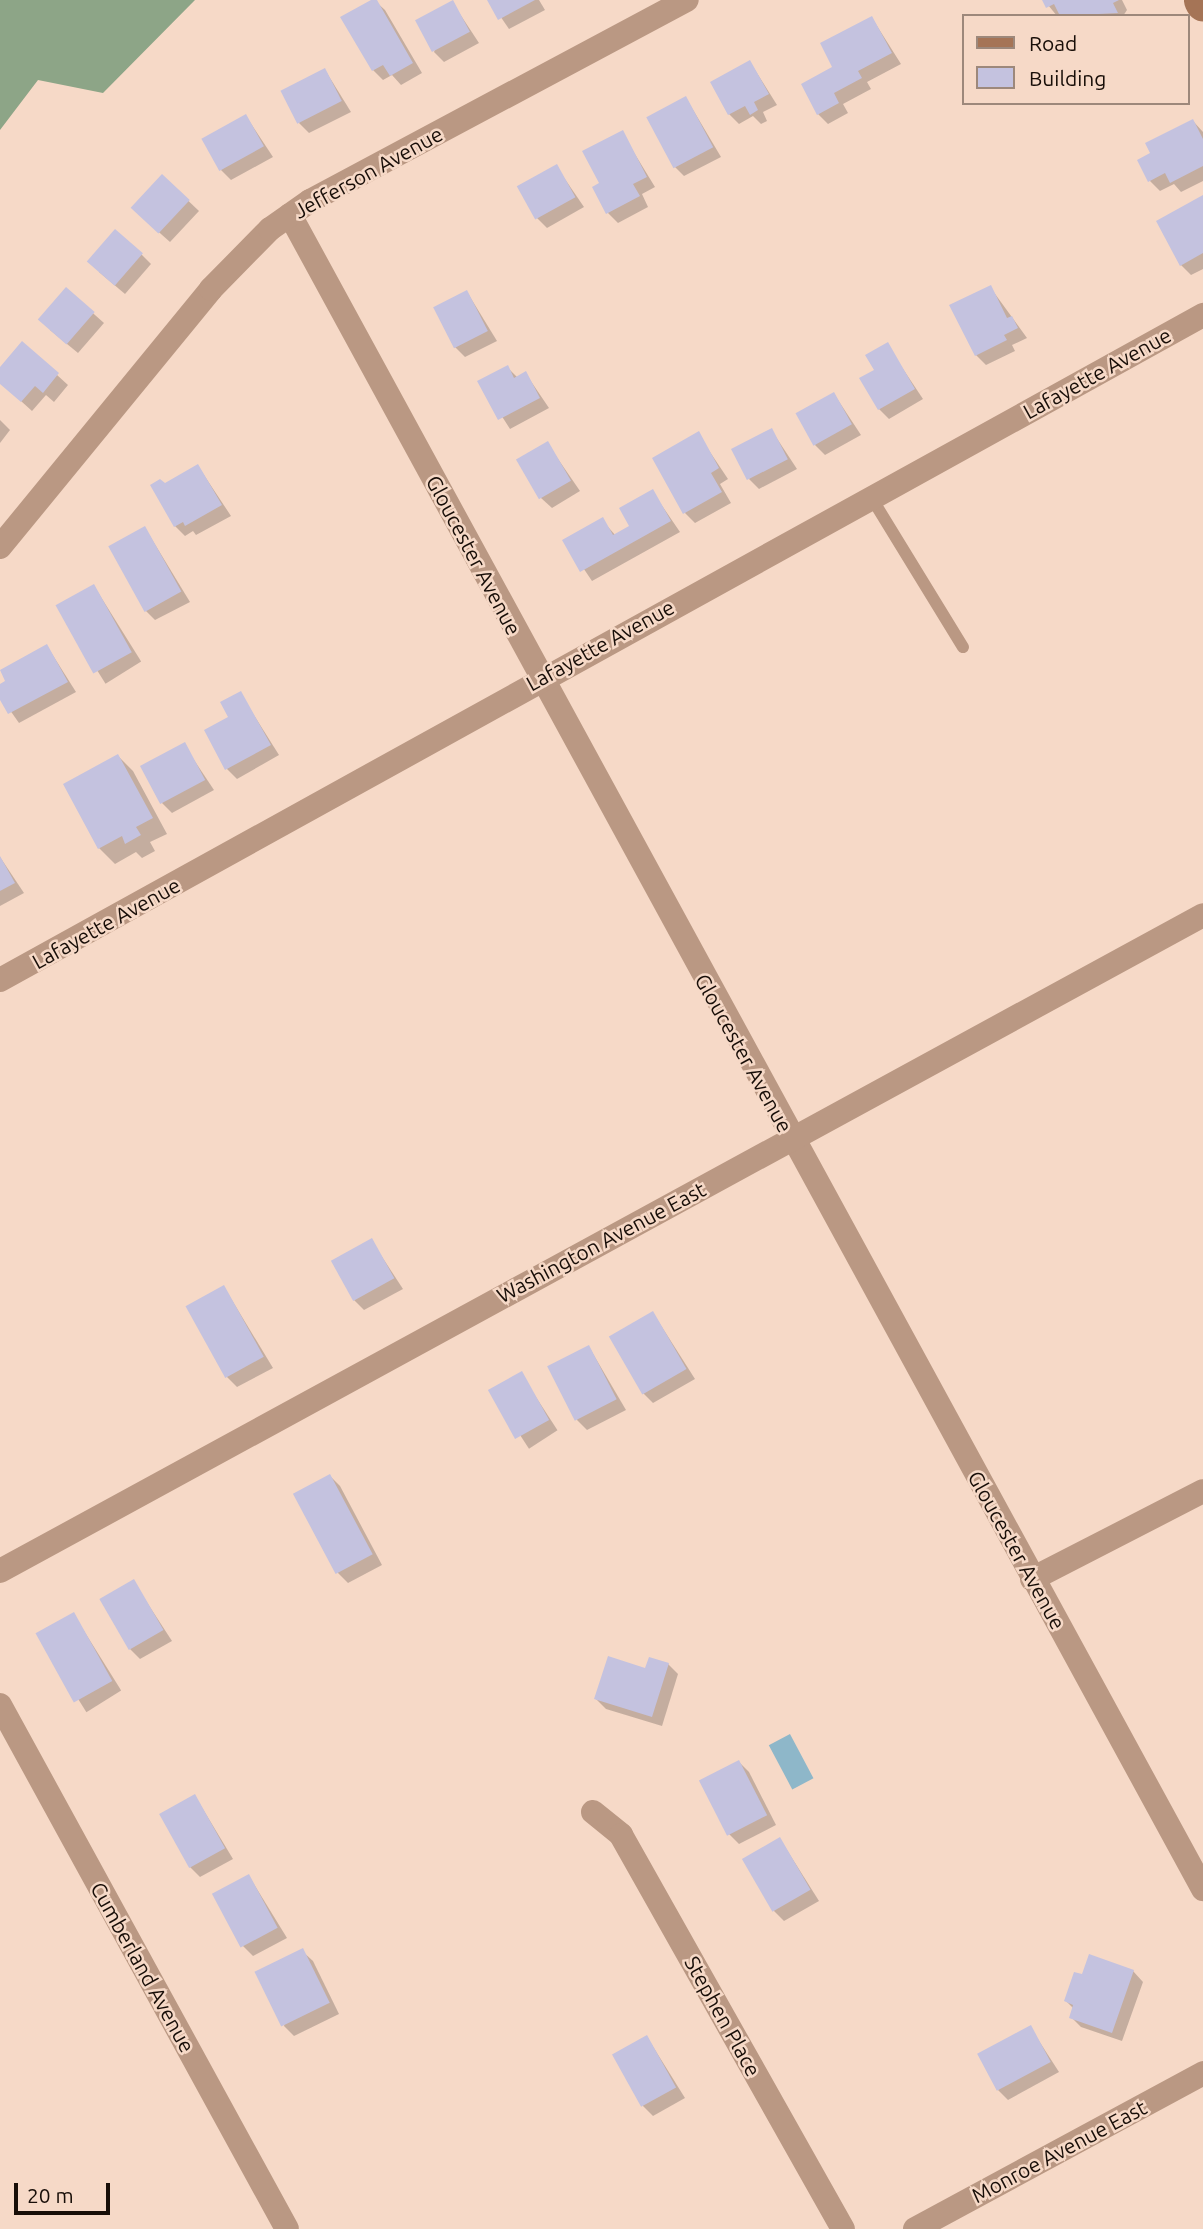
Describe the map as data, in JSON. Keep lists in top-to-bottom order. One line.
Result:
{"streets":{"street":["Jefferson Avenue","Lafayette Avenue","Gloucester Avenue","Washington Avenue East","Cumberland Avenue","Stephen Place","Monroe Avenue East"]},"crossings":[["Jefferson Avenue","Gloucester Avenue"],["Lafayette Avenue","Gloucester Avenue"],["Gloucester Avenue","Washington Avenue East"]],"legend":["Road","Building"],"scale_bar":"20 m"}
